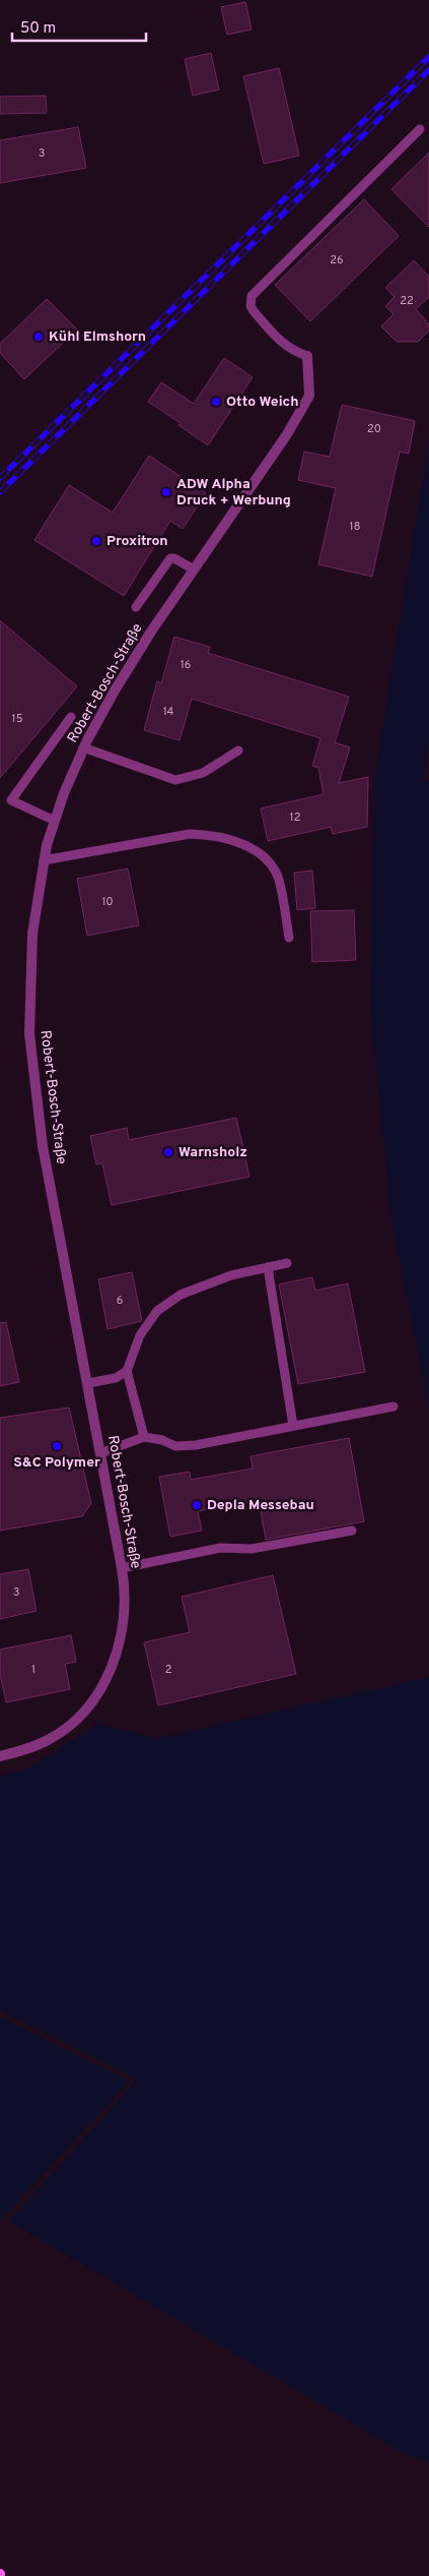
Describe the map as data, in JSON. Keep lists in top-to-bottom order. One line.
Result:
{"streets":{"street":["Robert-Bosch-Straße"]},"places":["Kühl Elmshorn","Otto Weich","ADW Alpha Druck + Werbung","Proxitron","Warnsholz","S&C Polymer","Depla Messebau"],"house_numbers":["3","26","22","20","18","16","14","15","12","10","6","3","1","2"],"scale_bar":"50 m"}
